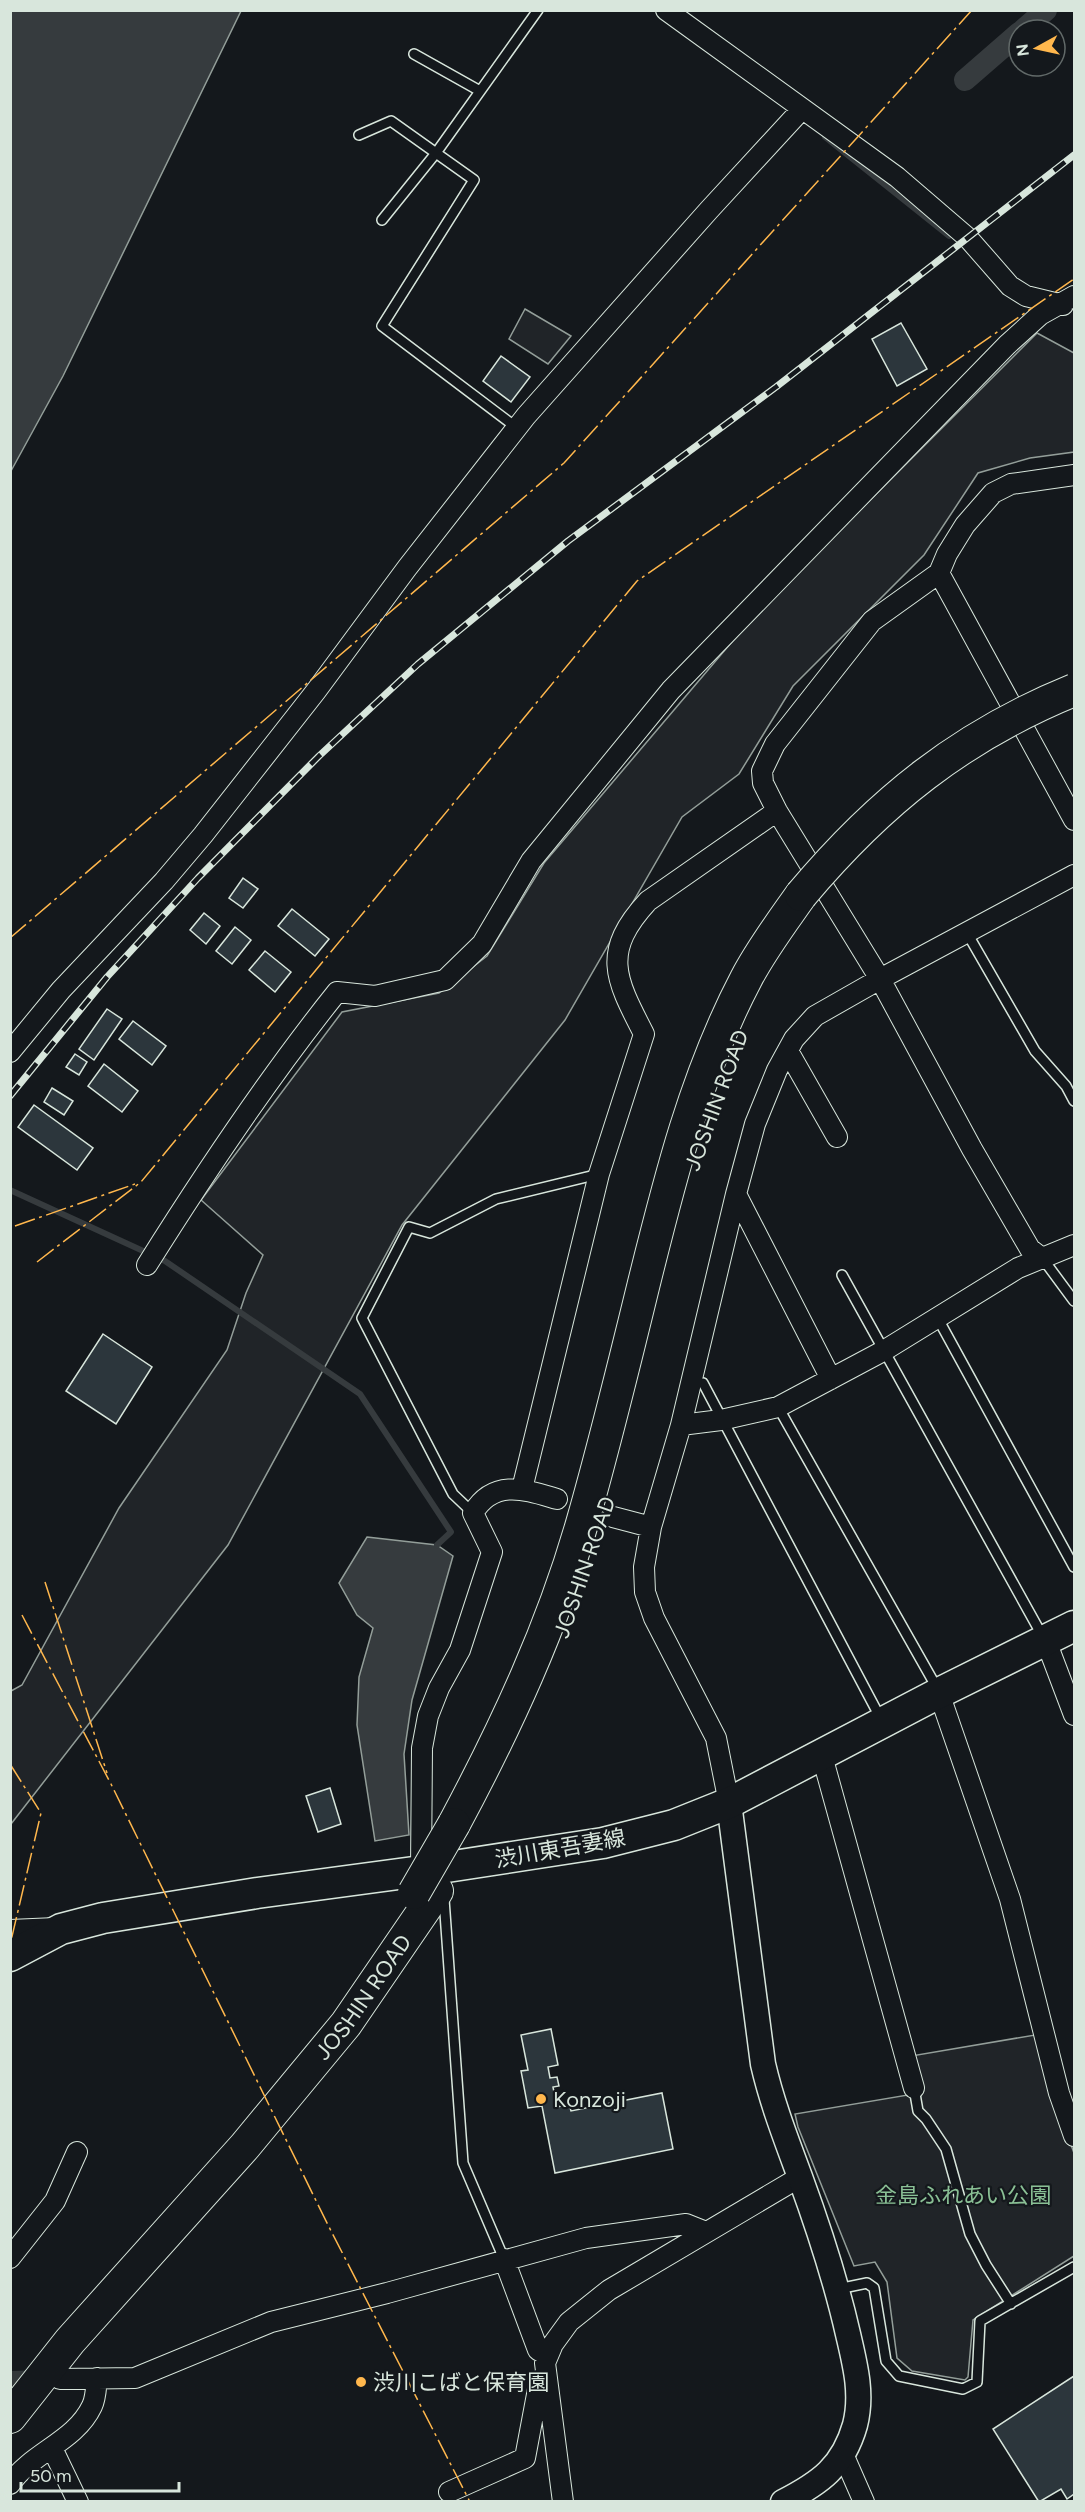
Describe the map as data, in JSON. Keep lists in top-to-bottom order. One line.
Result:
{"streets":{"highway":["JOSHIN ROAD"],"main road":["渋川東吾妻線"]},"parks":["金島ふれあい公園"],"places":["Konzoji","渋川こばと保育園"],"scale_bar":"50 m","north":"left"}
